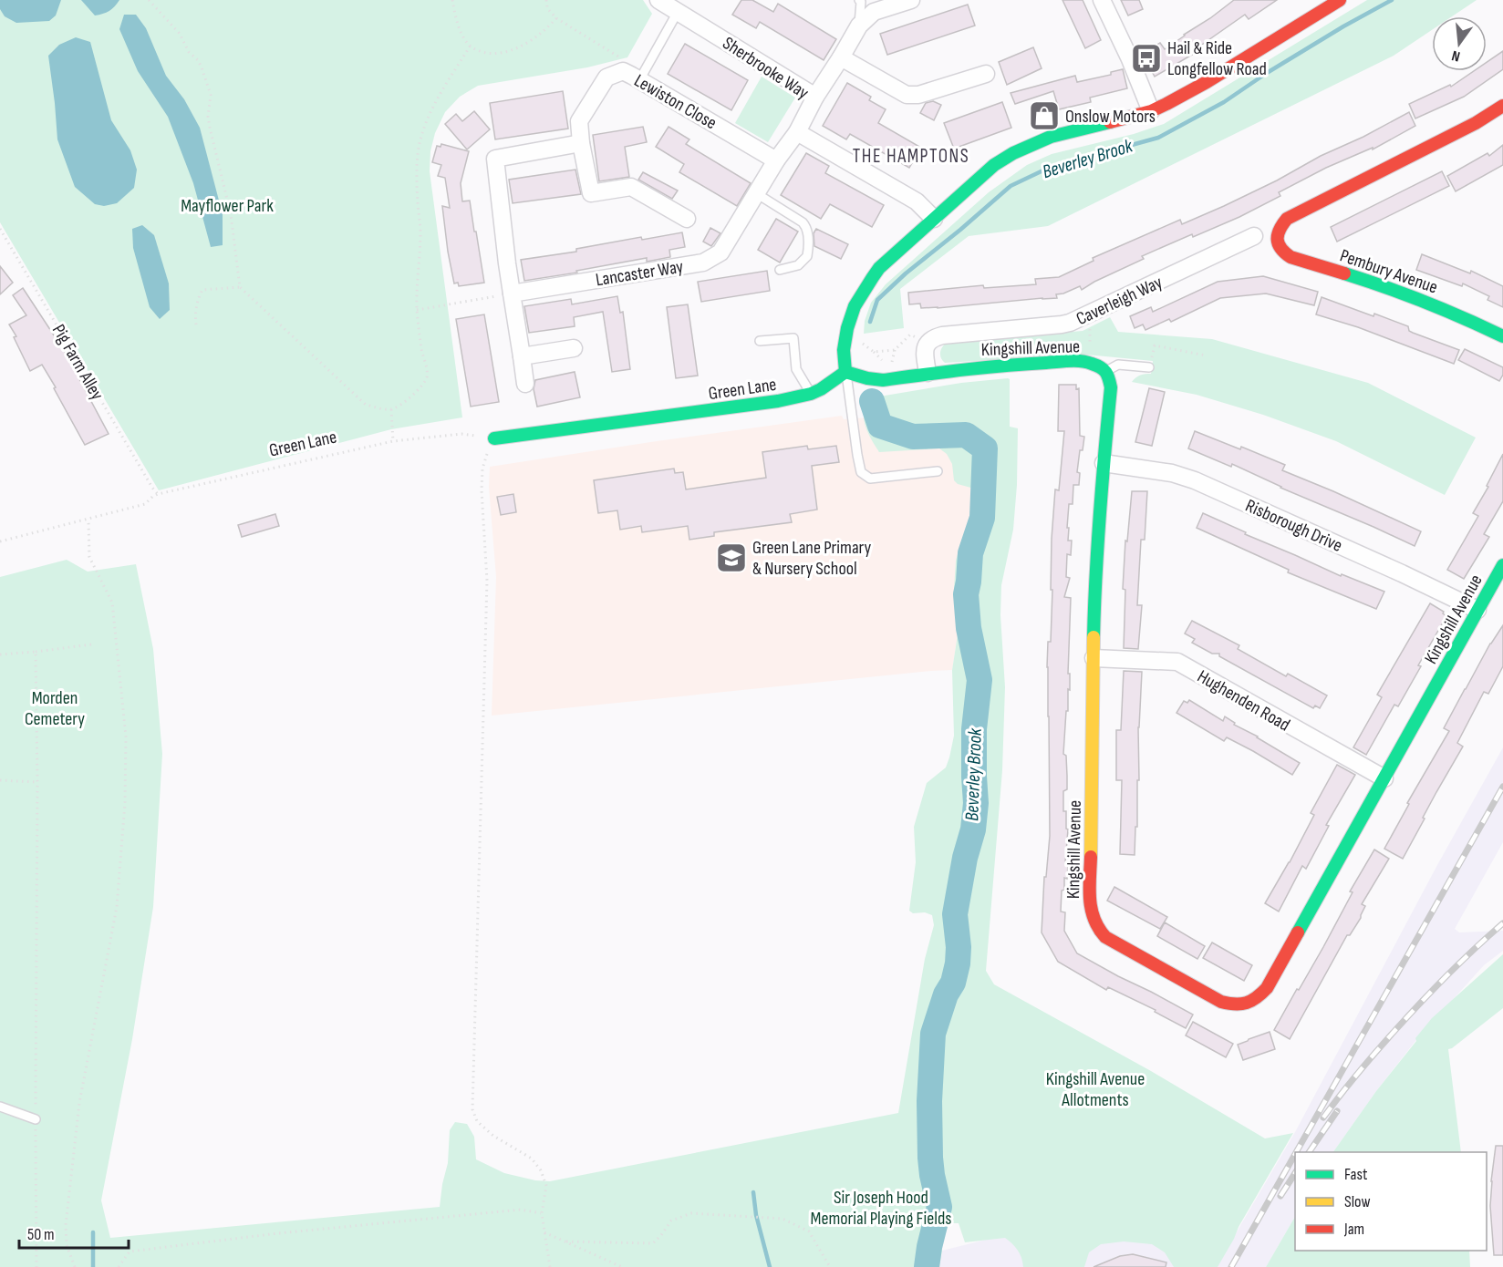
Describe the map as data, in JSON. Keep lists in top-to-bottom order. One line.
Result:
{"streets":{"street":["Sherbrooke Way","Lewiston Close","Pembury Avenue","Lancaster Way","Caverleigh Way","Kingshill Avenue","Green Lane","Risborough Drive","Hughenden Road"],"path":["Pig Farm Alley"]},"crossings":[["Lewiston Close","Lancaster Way"],["Kingshill Avenue","Risborough Drive"],["Kingshill Avenue","Hughenden Road"],["Pig Farm Alley","Green Lane"]],"districts":["THE HAMPTONS"],"water":["Beverley Brook"],"parks":["Mayflower Park","Morden Cemetery","Kingshill Avenue Allotments","Sir Joseph Hood Memorial Playing Fields"],"places":{"bus stop":["Hail & Ride Longfellow Road"],"shop":["Onslow Motors"],"school or university":["Green Lane Primary & Nursery School"]},"legend":["Fast","Slow","Jam"],"scale_bar":"50 m","north":"bottom"}
